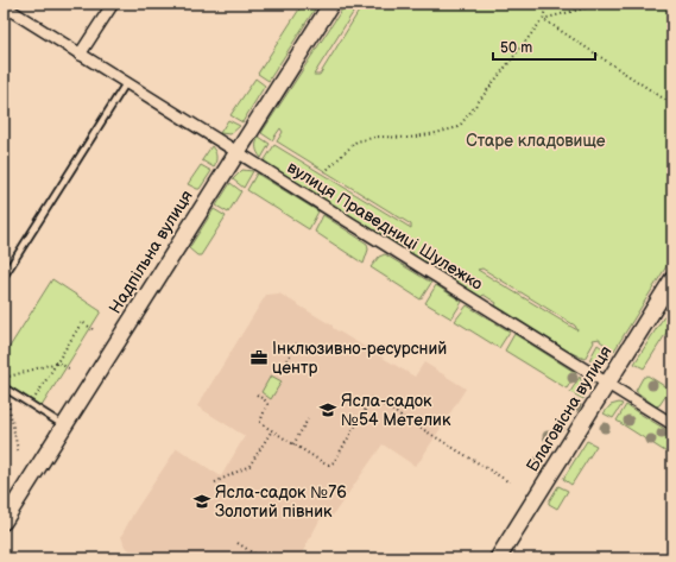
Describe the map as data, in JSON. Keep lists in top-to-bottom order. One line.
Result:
{"streets":{"main road":["Надпільна вулиця","Благовісна вулиця"],"street":["вулиця Праведниці Шулежко"]},"crossings":[["вулиця Праведниці Шулежко","Надпільна вулиця"],["вулиця Праведниці Шулежко","Благовісна вулиця"]],"parks":["Старе кладовище"],"places":{"office":["Інклюзивно-ресурсний центр"],"school or university":["Ясла-садок №54 Метелик","Ясла-садок №76 Золотий півник"]},"scale_bar":"50 m"}
